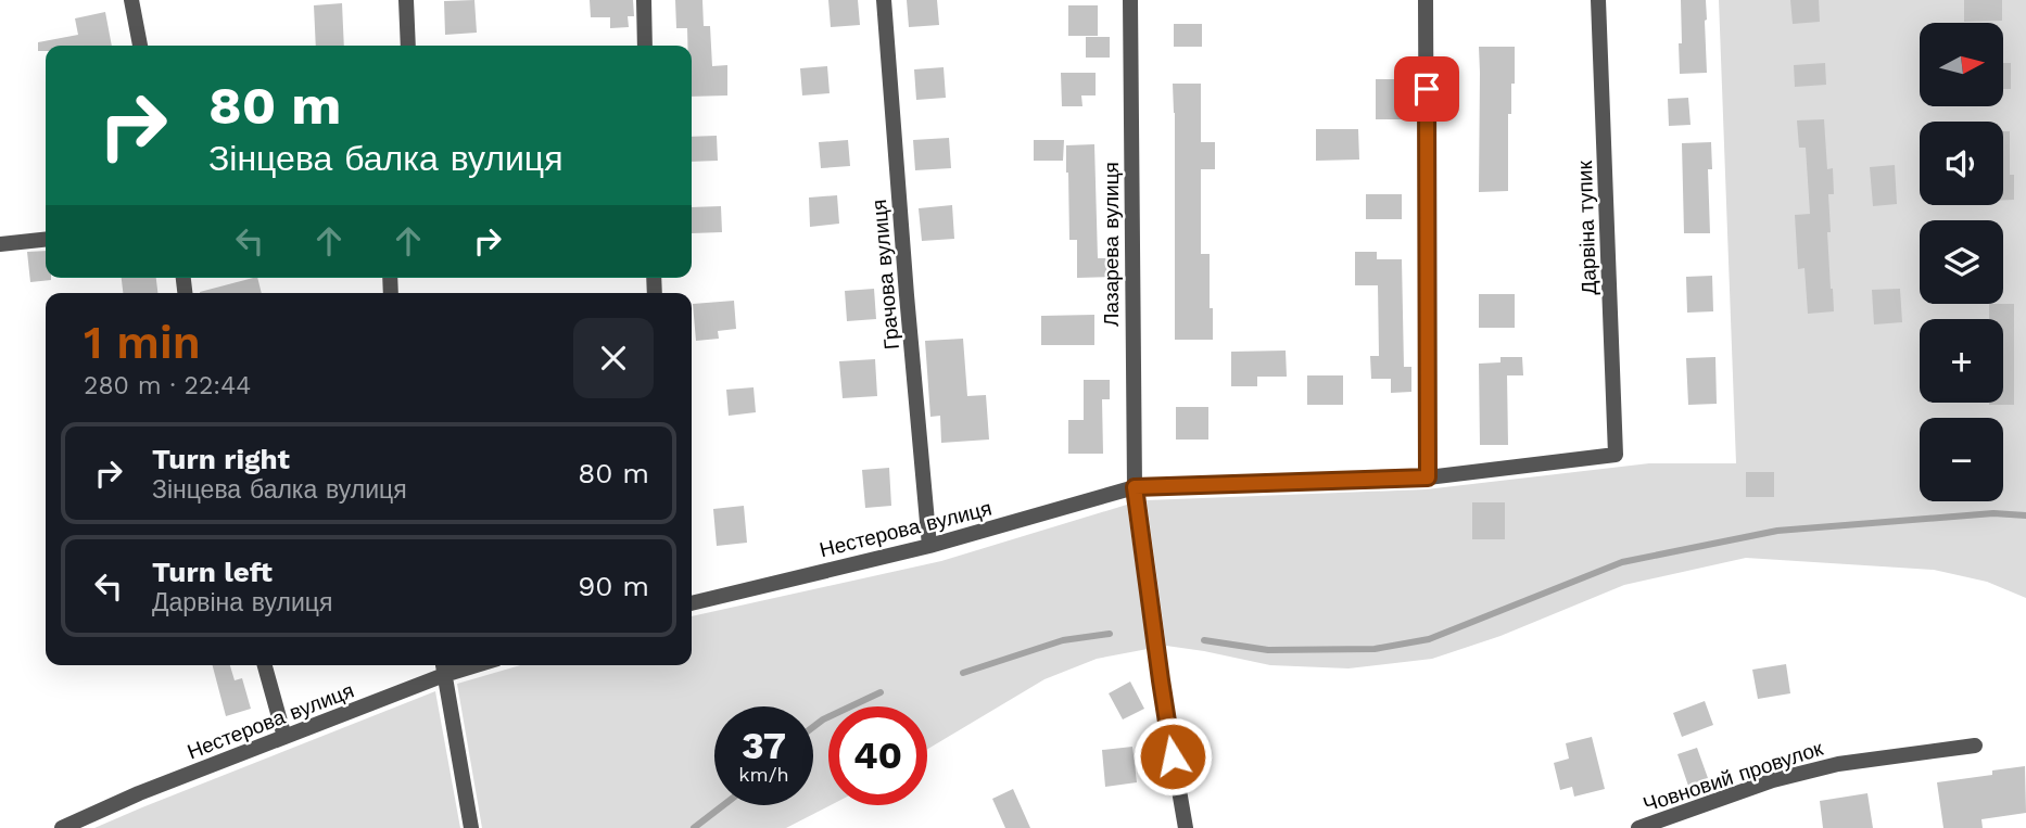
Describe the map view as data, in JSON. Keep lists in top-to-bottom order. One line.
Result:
{"streets":{"street":["Дарвіна тупик","Лазарева вулиця","Грачова вулиця","Нестерова вулиця","Човновий провулок"]},"crossings":[["Дарвіна тупик","Нестерова вулиця"],["Лазарева вулиця","Нестерова вулиця"],["Грачова вулиця","Нестерова вулиця"]],"north":"right","page":{"map_buttons":["+","−"],"turn":["80 m","Зінцева балка вулиця"],"heading":["1 min","280 m · 22:44"],"list":[{"name":"Turn right","note":"Зінцева балка вулиця","value":"80 m"},{"name":"Turn left","note":"Дарвіна вулиця","value":"90 m"}],"speed":"37 km/h","limit":"40"}}
